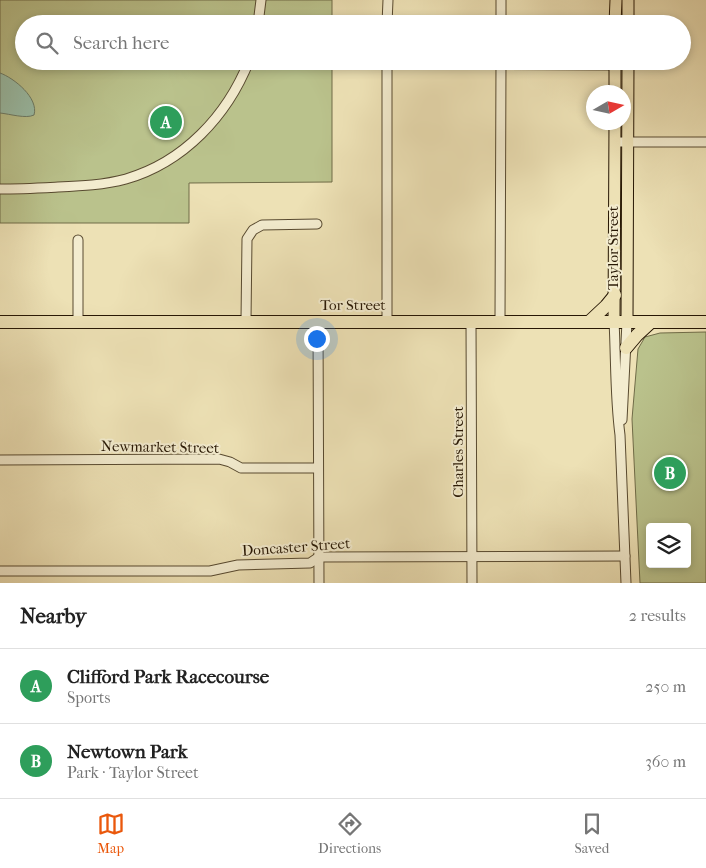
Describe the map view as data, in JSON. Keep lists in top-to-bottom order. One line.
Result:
{"streets":{"highway":["Tor Street"],"main road":["Taylor Street"],"street":["Newmarket Street","Charles Street","Doncaster Street"]},"crossings":[["Taylor Street","Tor Street"],["Taylor Street","Doncaster Street"],["Tor Street","Charles Street"],["Charles Street","Doncaster Street"]],"north":"right","page":{"search":"Search here","pins":["A","B"],"heading":["Nearby","2 results"],"list":[{"mark":"A","name":"Clifford Park Racecourse","note":"Sports","value":"250 m"},{"mark":"B","name":"Newtown Park","note":"Park · Taylor Street","value":"360 m"}],"nav":["Map","Directions","Saved"]}}
